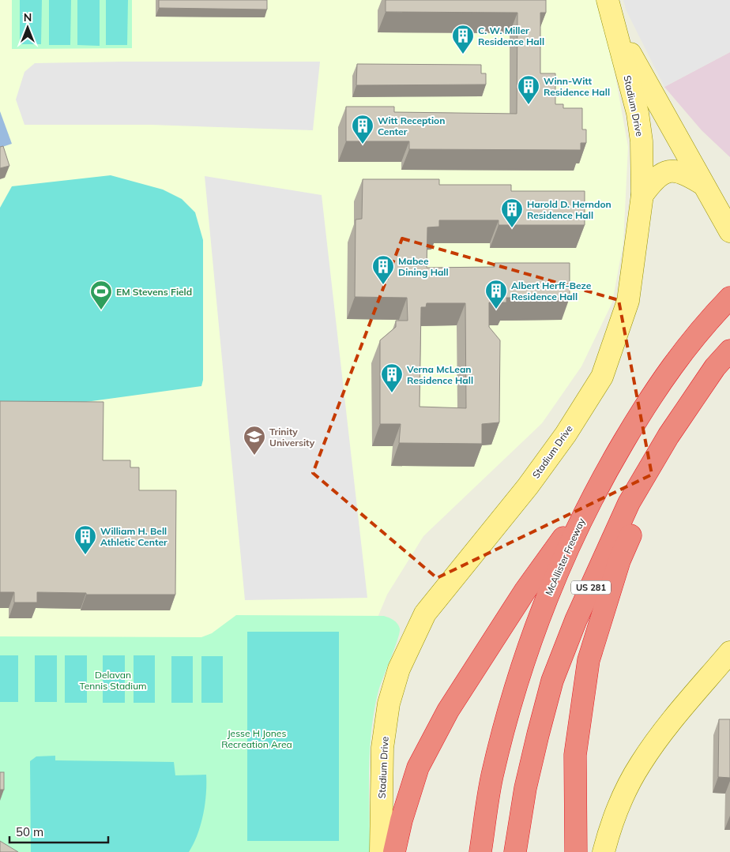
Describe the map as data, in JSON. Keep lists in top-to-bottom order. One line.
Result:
{"streets":{"highway":["McAllister Freeway","US 281"],"main road":["Stadium Drive"]},"parks":["Delavan Tennis Stadium","Jesse H Jones Recreation Area"],"places":{"building":["C. W. Miller Residence Hall","Winn-Witt Residence Hall","Witt Reception Center","Harold D. Herndon Residence Hall","Mabee Dining Hall","Albert Herff-Beze Residence Hall","Verna McLean Residence Hall","William H. Bell Athletic Center"],"sports":["EM Stevens Field"],"school or university":["Trinity University"]},"scale_bar":"50 m","north":"top"}
